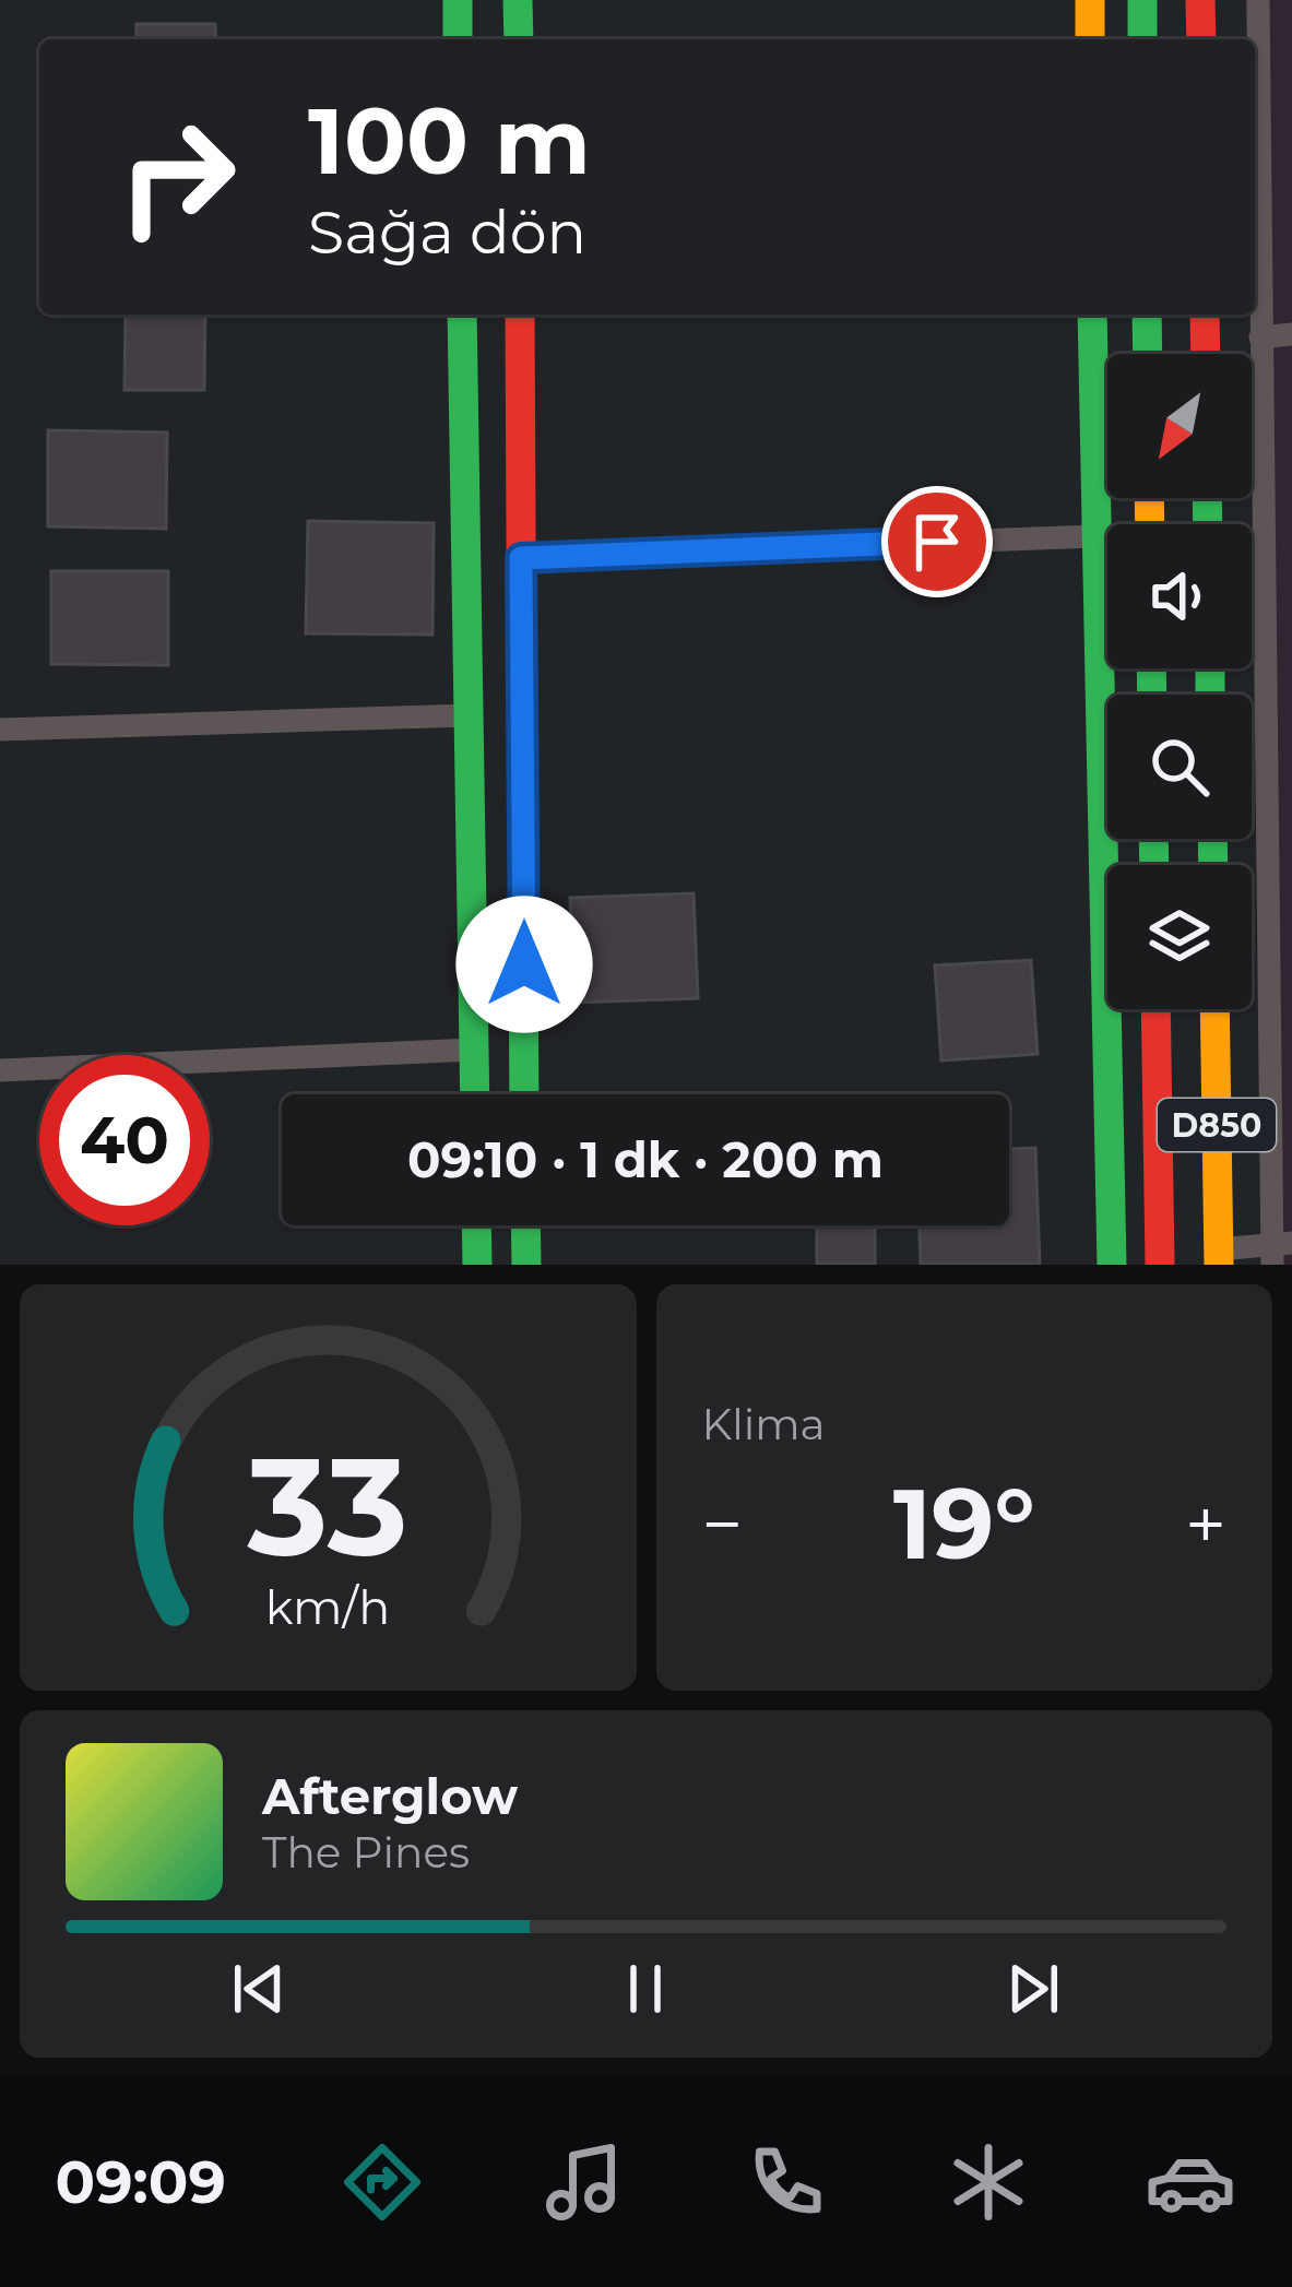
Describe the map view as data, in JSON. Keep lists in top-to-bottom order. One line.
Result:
{"streets":{"main road":["D850"]},"north":"bottom left","page":{"turn":["100 m","Sağa dön"],"limit":"40","trip":"09:10 · 1 dk · 200 m","tile":"Klima","heat":["−","19°","+"],"song":["Afterglow","The Pines"],"tabs":"09:09","gauge":["33","km/h"]}}
